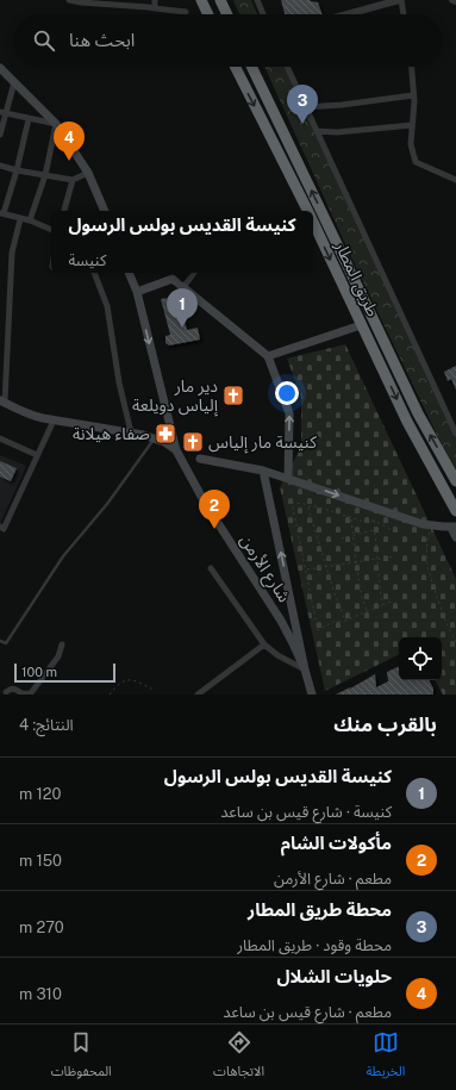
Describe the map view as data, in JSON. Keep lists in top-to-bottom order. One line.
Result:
{"streets":{"highway":["طريق المطار"],"main road":["شارع الأرمن"]},"one_way":["شارع الأرمن"],"places":{"church":["دير مار إلياس دويلعة","كنيسة مار إلياس"],"pharmacy":["صفاء هيلانة"]},"scale_bar":"100 m","page":{"search":"ابحث هنا","pins":["3","4","1","2"],"popup":["كنيسة القديس بولس الرسول","كنيسة"],"scale":"100 m","heading":["بالقرب منك","النتائج: 4"],"list":[{"mark":"1","name":"كنيسة القديس بولس الرسول","note":"كنيسة · شارع قيس بن ساعد","value":"120 m"},{"mark":"2","name":"مأكولات الشام","note":"مطعم · شارع الأرمن","value":"150 m"},{"mark":"3","name":"محطة طريق المطار","note":"محطة وقود · طريق المطار","value":"270 m"},{"mark":"4","name":"حلويات الشلال","note":"مطعم · شارع قيس بن ساعد","value":"310 m"}],"nav":["الخريطة","الاتجاهات","المحفوظات"]}}
